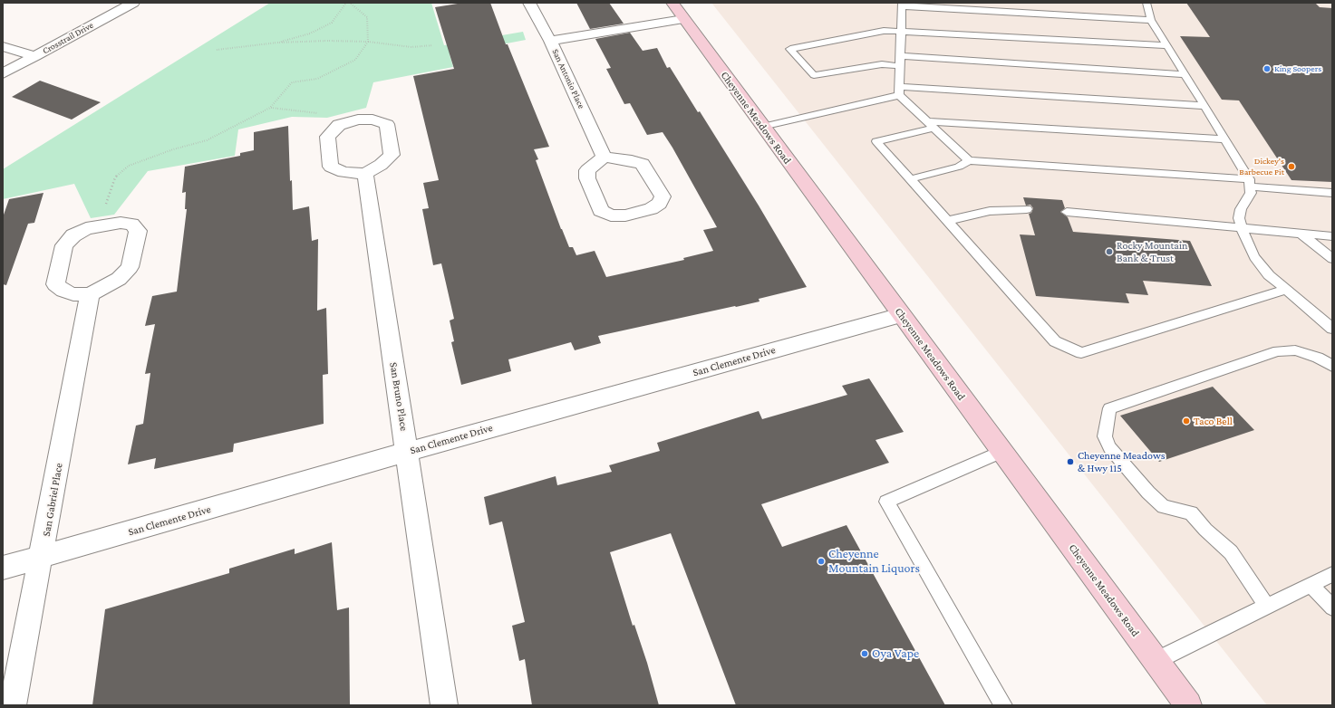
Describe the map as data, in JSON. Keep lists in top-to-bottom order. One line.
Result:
{"streets":{"main road":["Cheyenne Meadows Road"],"street":["Crosstrail Drive","San Antonio Place","San Clemente Drive","San Bruno Place","San Gabriel Place"]},"crossings":[["Cheyenne Meadows Road","San Clemente Drive"],["San Clemente Drive","San Bruno Place"],["San Clemente Drive","San Gabriel Place"]],"places":["King Soopers","Dickey's Barbecue Pit","Rocky Mountain Bank & Trust","Taco Bell","Cheyenne Meadows & Hwy 115","Cheyenne Mountain Liquors","Oya Vape"]}
